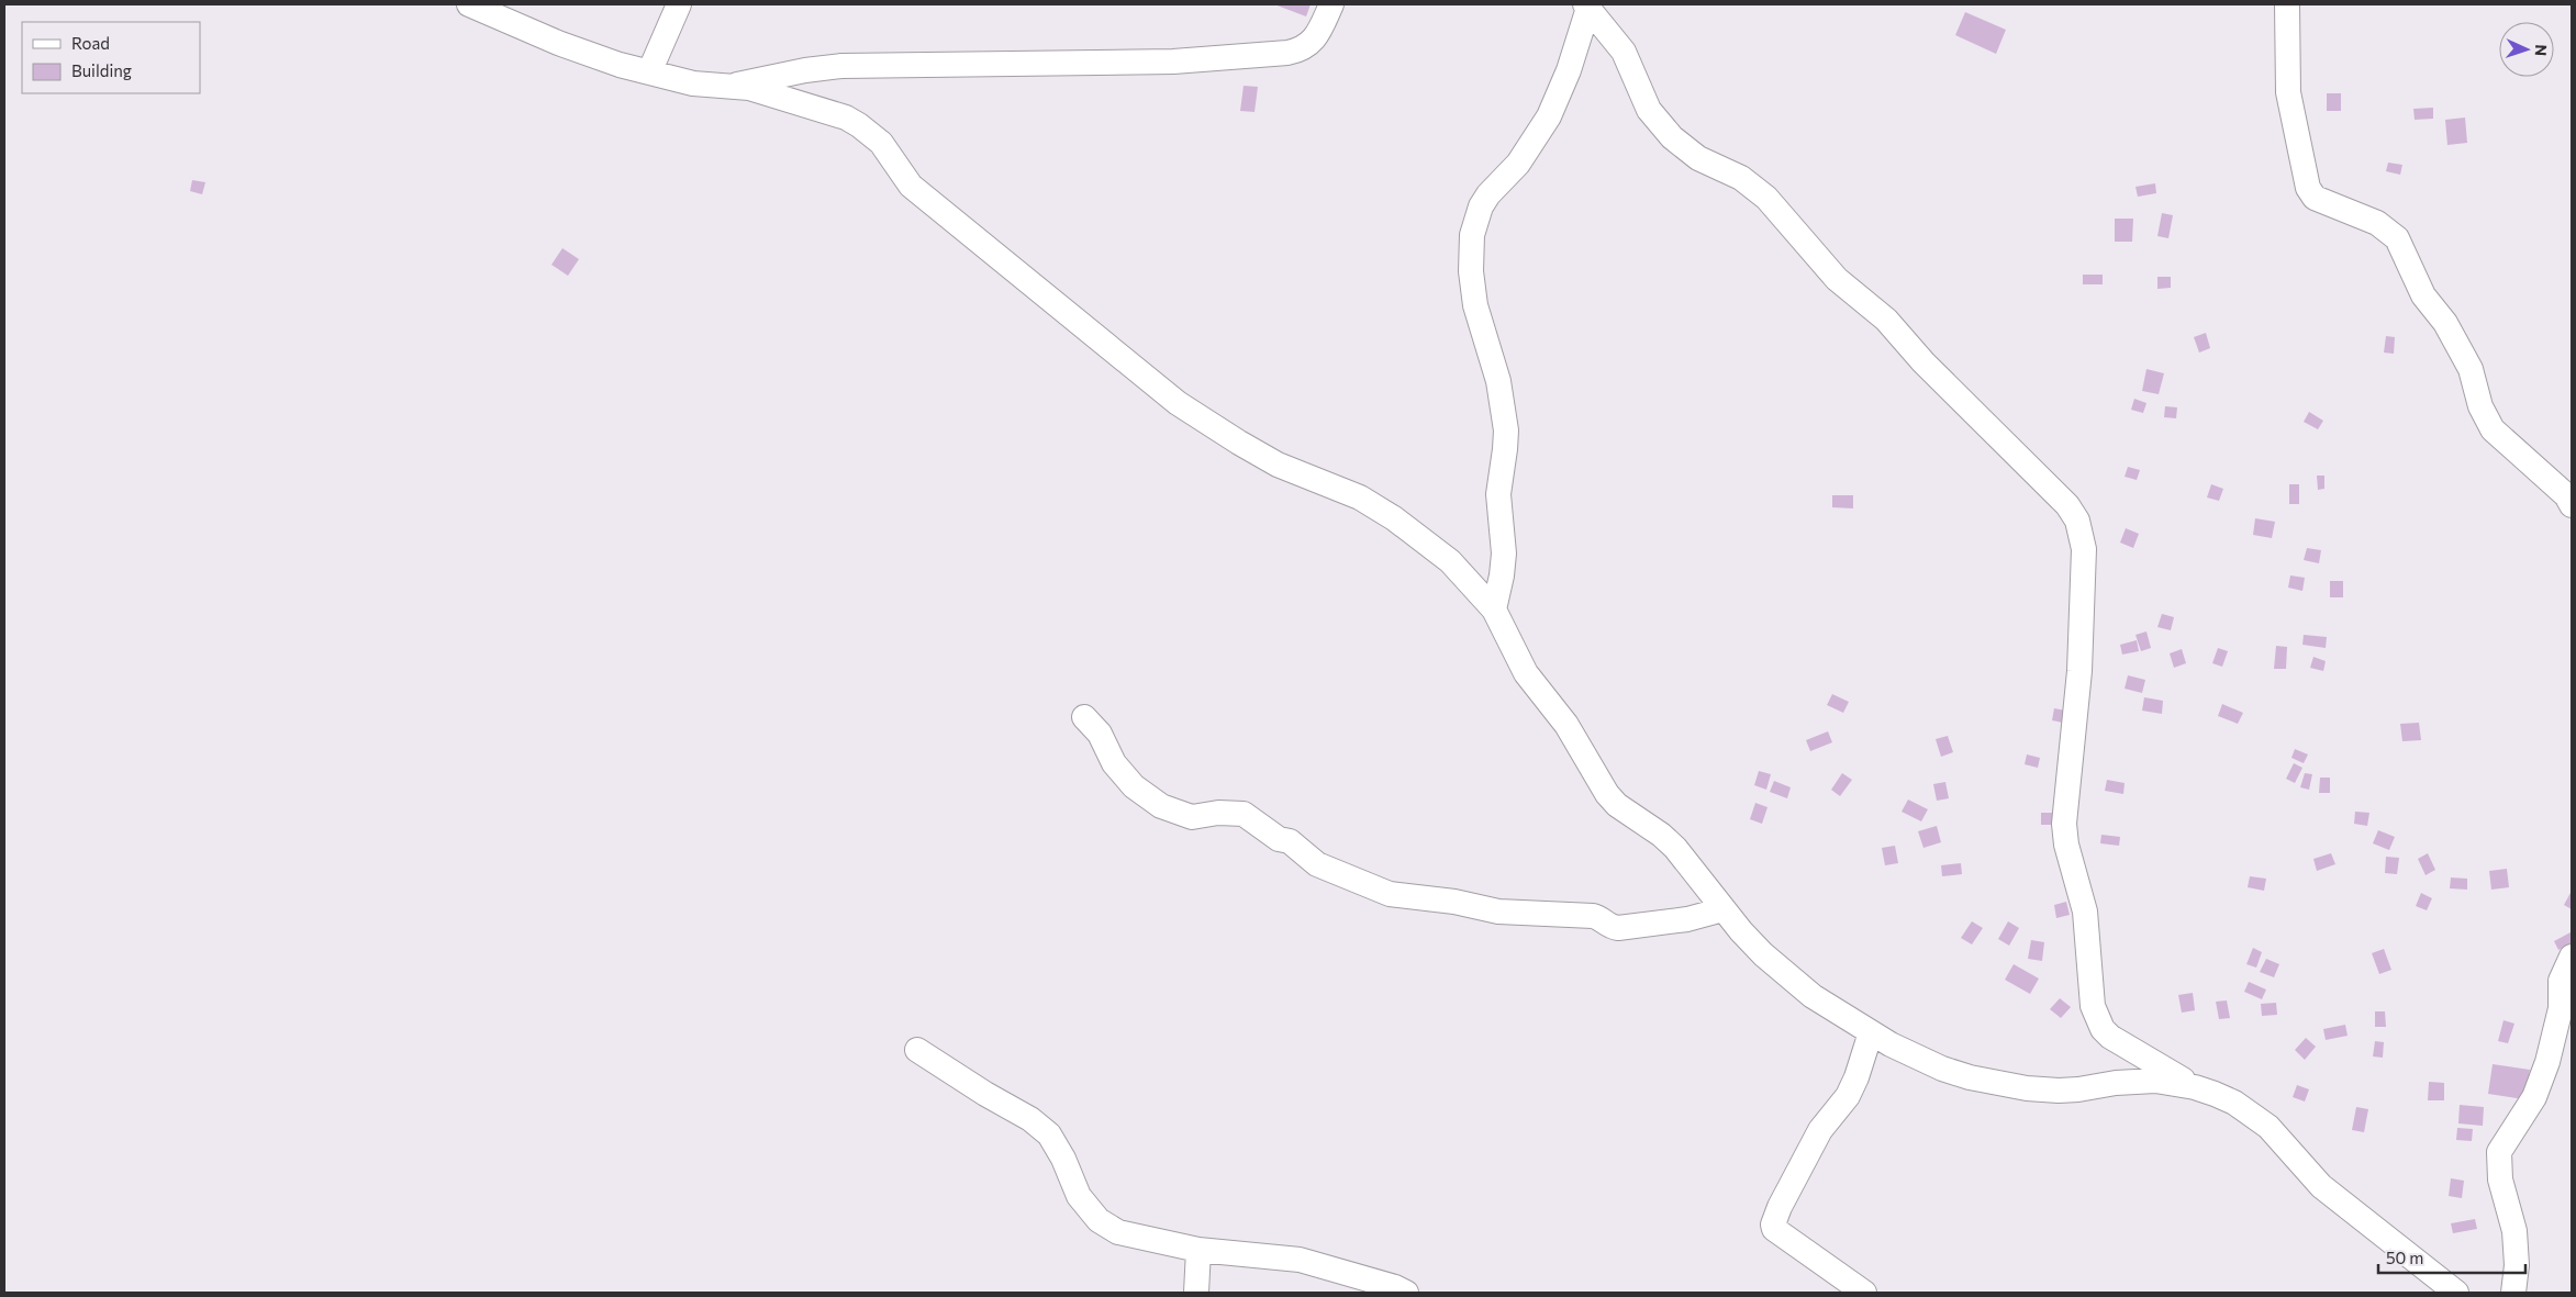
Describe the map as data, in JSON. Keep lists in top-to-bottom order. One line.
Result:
{"legend":["Road","Building"],"scale_bar":"50 m","north":"right"}
